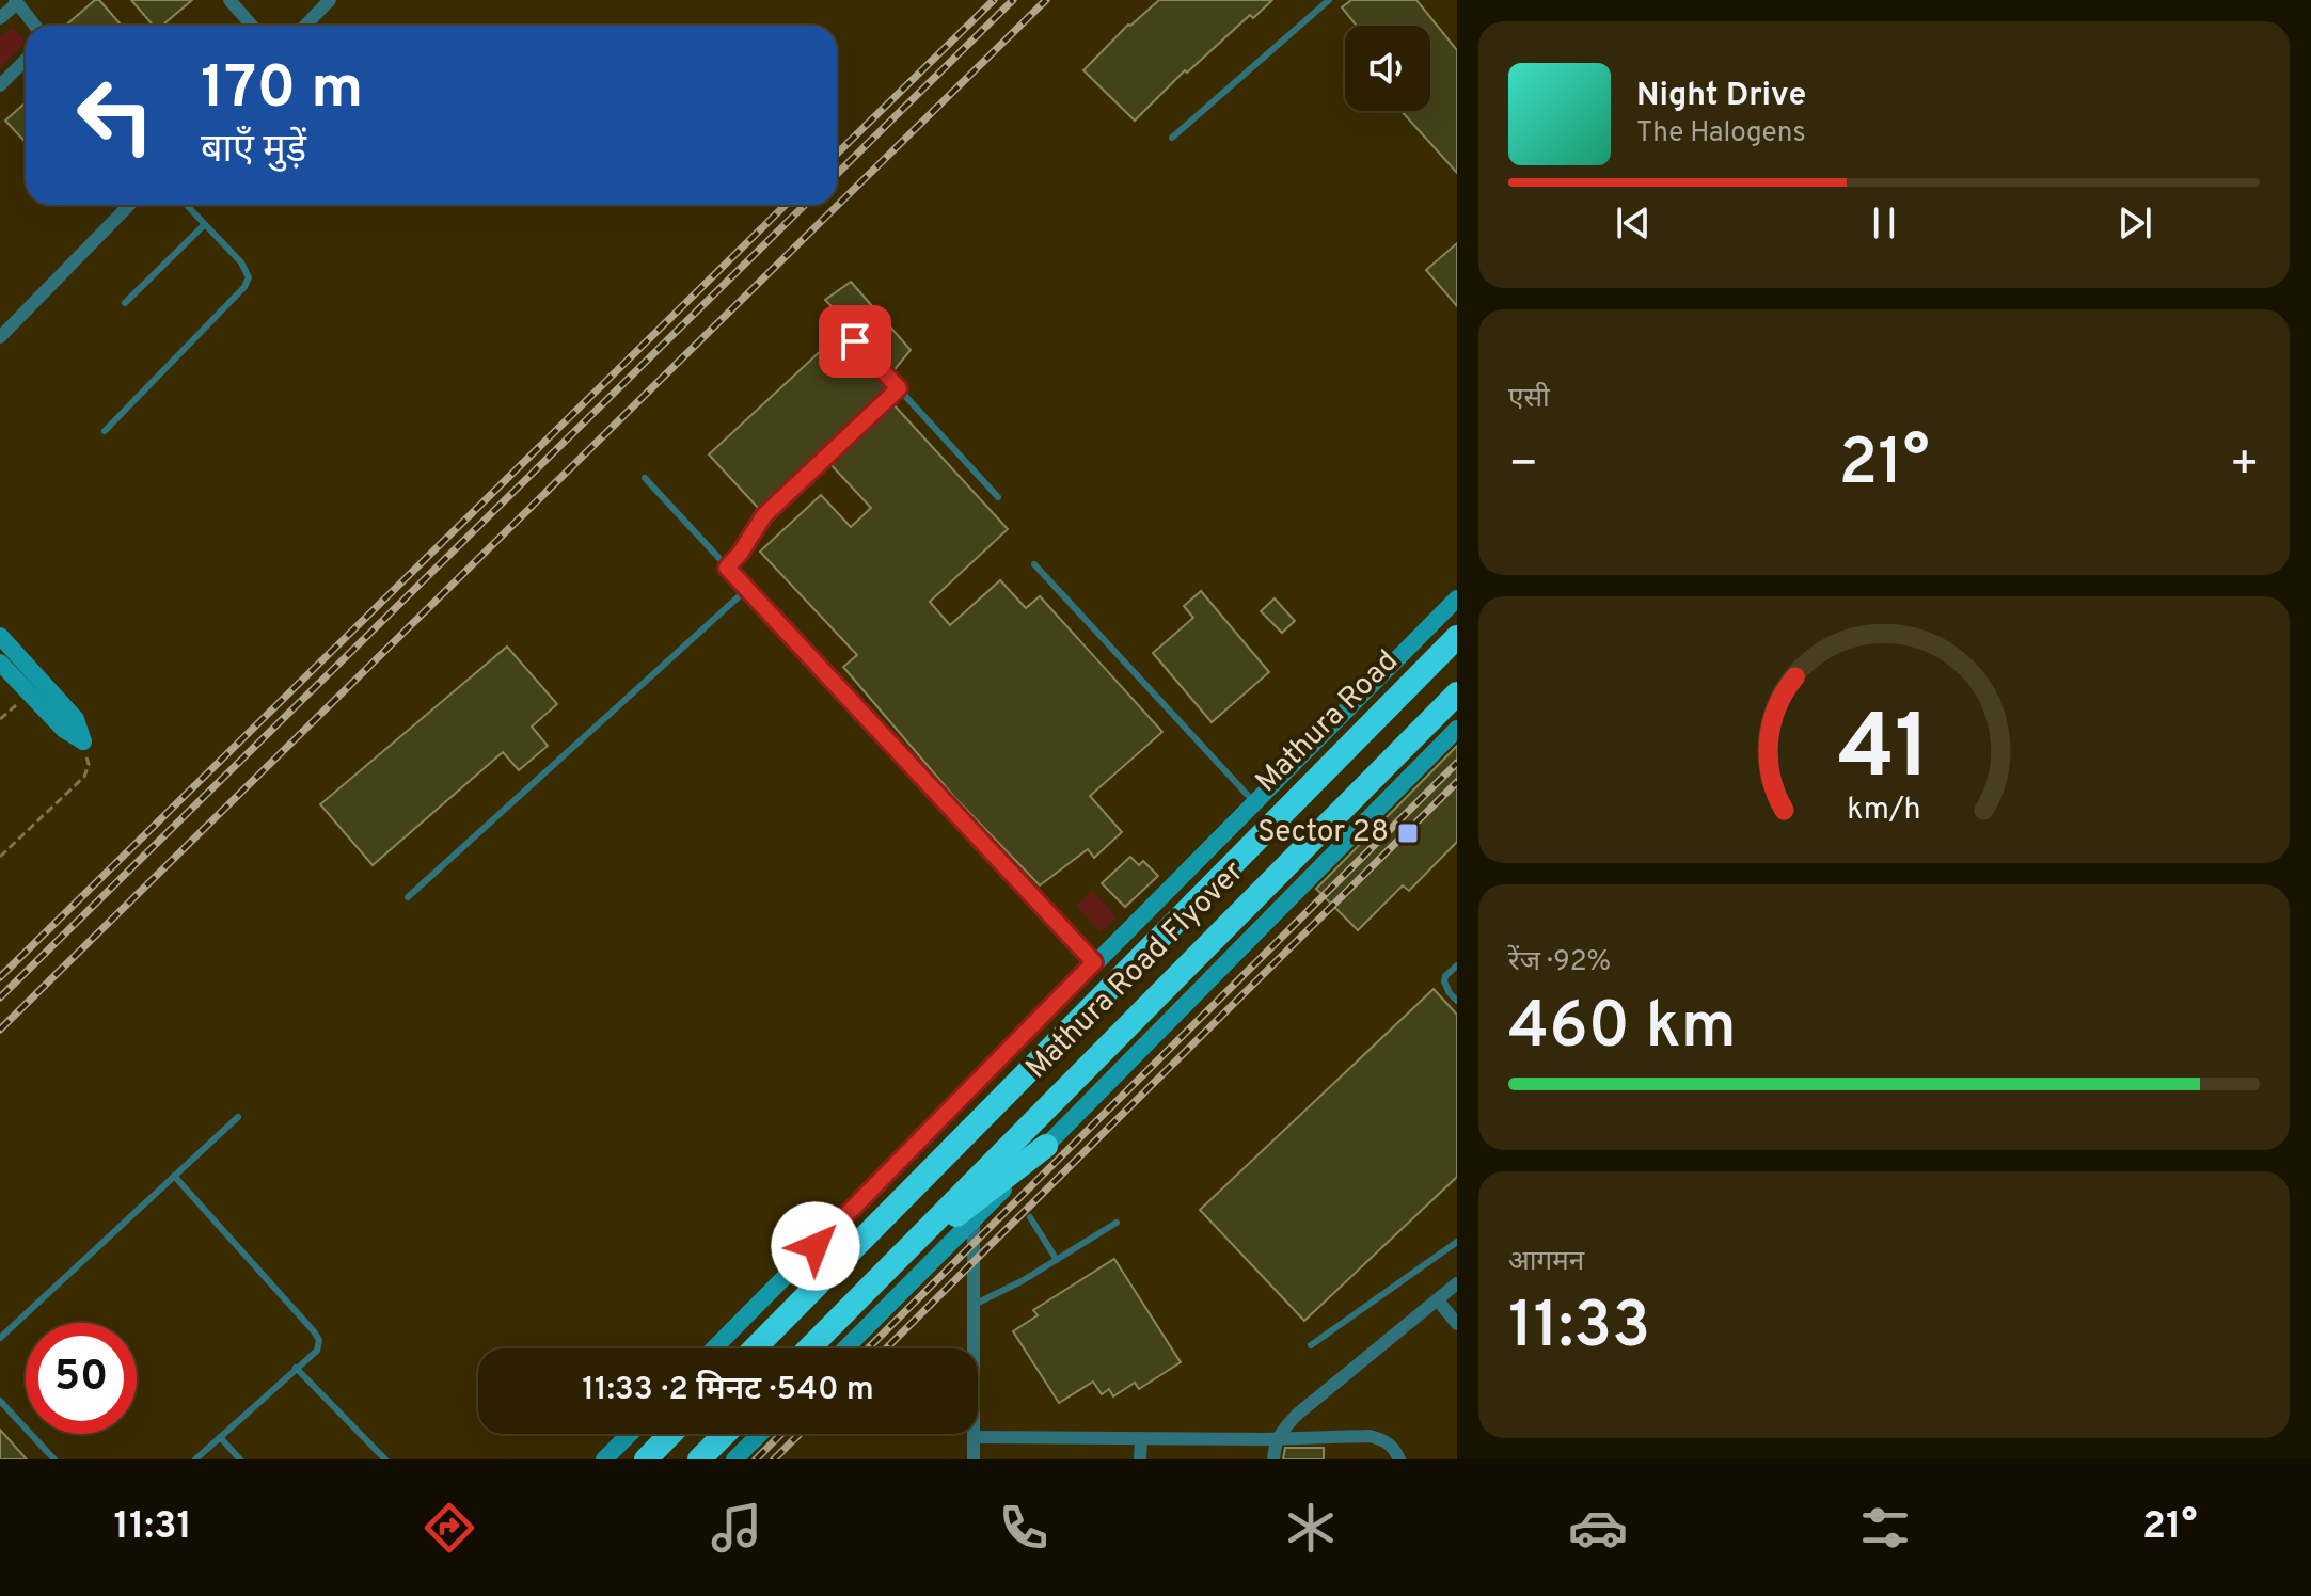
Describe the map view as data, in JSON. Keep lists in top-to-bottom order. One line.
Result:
{"streets":{"highway":["Mathura Road","Mathura Road Flyover"]},"places":{"transit":["Sector 28"]},"page":{"turn":["170 m","बाएँ मुड़ें"],"song":["Night Drive","The Halogens"],"tile":["एसी",["रेंज · 92%","460 km"],["आगमन","11:33"]],"heat":["−","21°","+"],"limit":"50","trip":"11:33 · 2 मिनट · 540 m","tabs":["11:31","21°"],"gauge":["41","km/h"]}}
